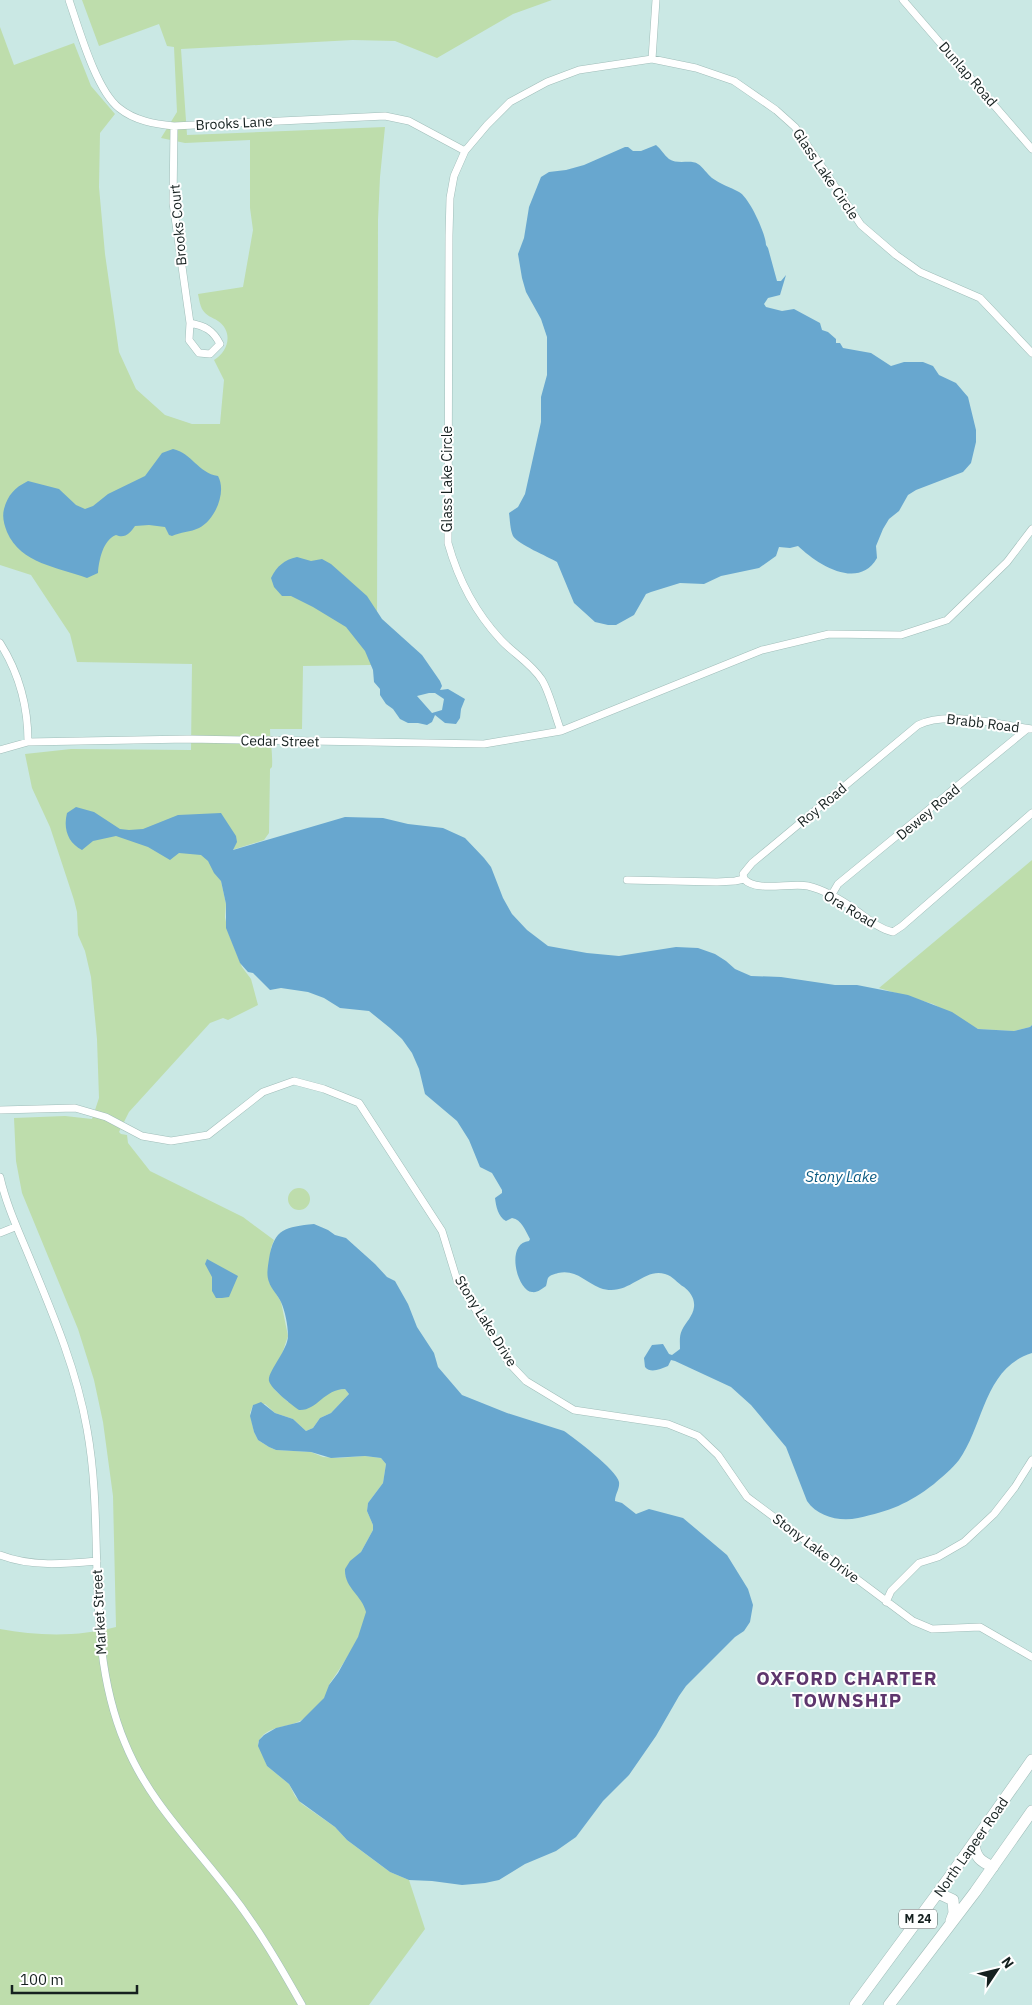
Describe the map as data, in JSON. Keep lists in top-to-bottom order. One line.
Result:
{"streets":{"main road":["North Lapeer Road","M 24"],"street":["Dunlap Road","Brooks Lane","Glass Lake Circle","Brooks Court","Brabb Road","Cedar Street","Roy Road","Dewey Road","Ora Road","Stony Lake Drive","Market Street"]},"crossings":[["Brooks Lane","Glass Lake Circle"],["Brooks Lane","Brooks Court"],["Glass Lake Circle","Cedar Street"],["Brabb Road","Roy Road"],["Brabb Road","Dewey Road"],["Roy Road","Ora Road"],["Dewey Road","Ora Road"]],"districts":["OXFORD CHARTER TOWNSHIP"],"water":["Stony Lake"],"scale_bar":"100 m","north":"top right"}
